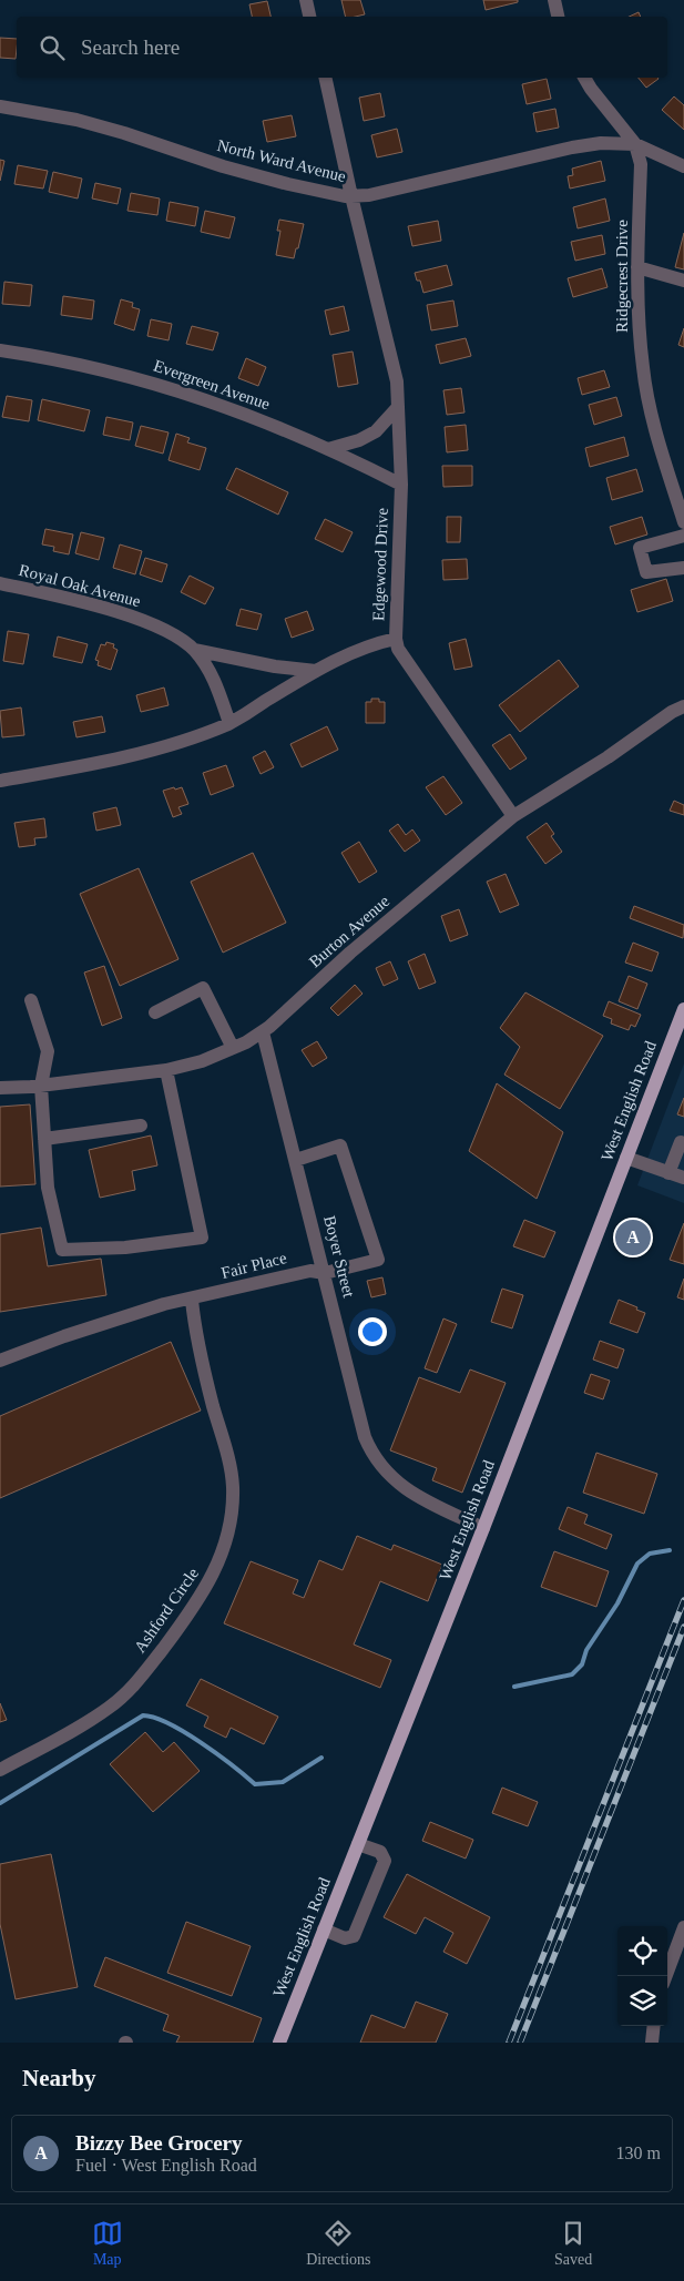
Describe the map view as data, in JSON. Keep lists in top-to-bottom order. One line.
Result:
{"streets":{"main road":["West English Road"],"street":["North Ward Avenue","Ridgecrest Drive","Evergreen Avenue","Edgewood Drive","Royal Oak Avenue","Burton Avenue","Boyer Street","Fair Place","Ashford Circle"]},"crossings":[["North Ward Avenue","Ridgecrest Drive"],["North Ward Avenue","Edgewood Drive"],["Evergreen Avenue","Edgewood Drive"],["Edgewood Drive","Royal Oak Avenue"],["Burton Avenue","Boyer Street"],["West English Road","Boyer Street"],["Boyer Street","Fair Place"],["Fair Place","Ashford Circle"]],"page":{"search":"Search here","pins":"A","heading":"Nearby","list":[{"mark":"A","name":"Bizzy Bee Grocery","note":"Fuel · West English Road","value":"130 m"}],"nav":["Map","Directions","Saved"]}}
